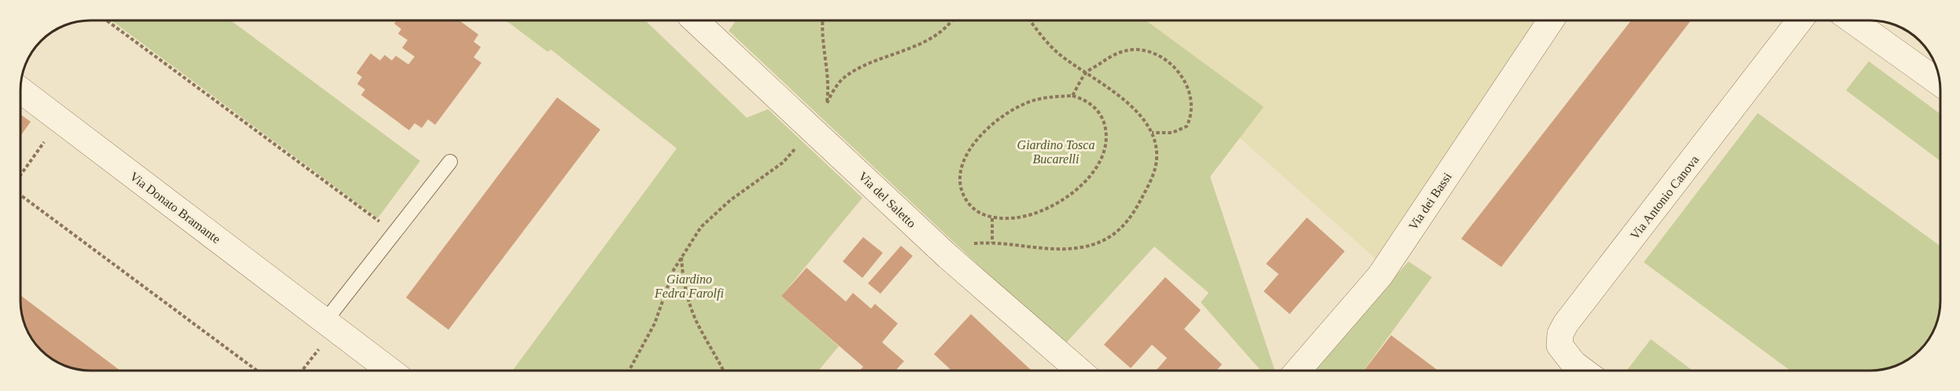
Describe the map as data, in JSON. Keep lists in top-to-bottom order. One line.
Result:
{"streets":{"street":["Via Antonio Canova","Via del Saletto","Via dei Bassi","Via Donato Bramante"]},"parks":["Giardino Tosca Bucarelli","Giardino Fedra Farolfi"]}
